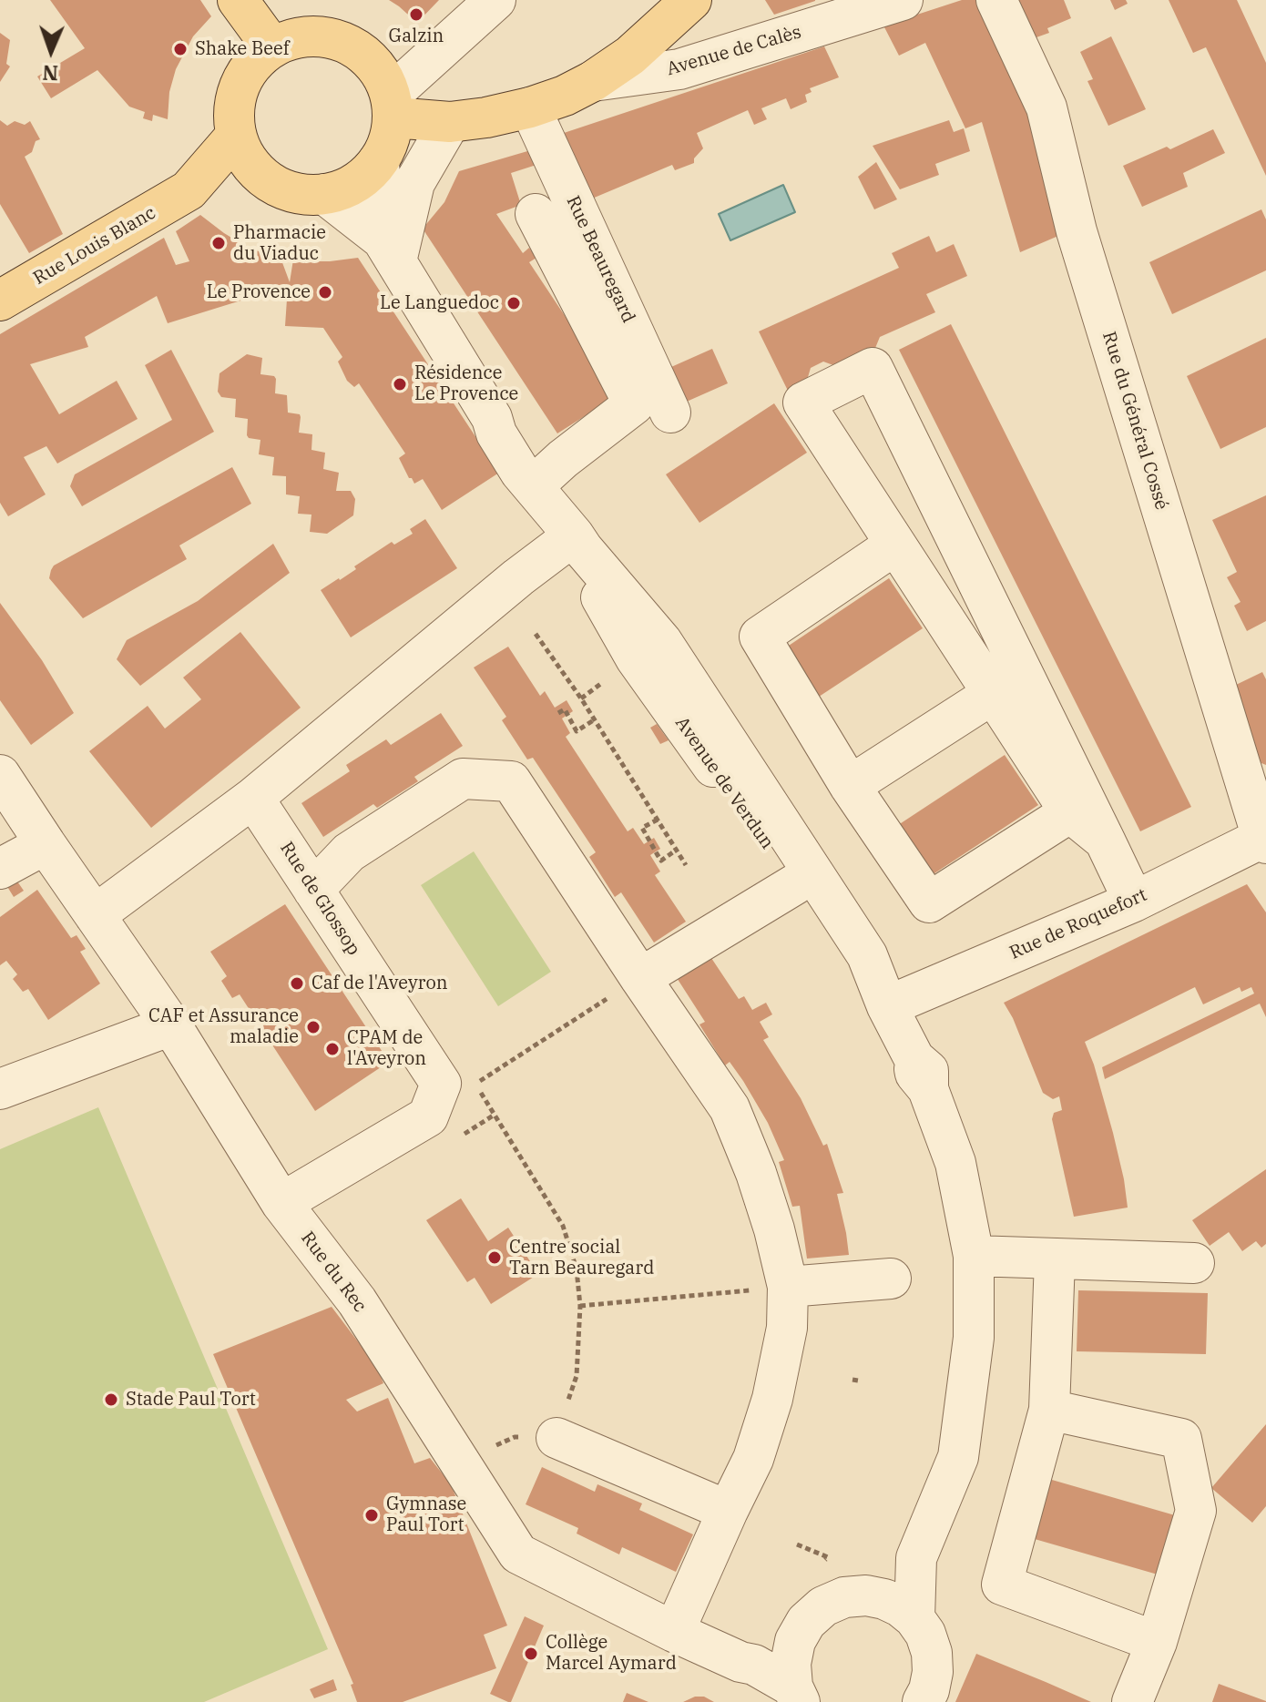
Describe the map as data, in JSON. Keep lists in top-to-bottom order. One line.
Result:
{"streets":{"main road":["Avenue de Calès","Rue Louis Blanc"],"street":["Rue Beauregard","Rue du Général Cossé","Avenue de Verdun","Rue de Glossop","Rue de Roquefort","Rue du Rec"]},"crossings":[["Avenue de Calès","Rue Louis Blanc"],["Avenue de Calès","Rue Beauregard"],["Avenue de Calès","Avenue de Verdun"],["Rue Louis Blanc","Avenue de Verdun"],["Rue du Général Cossé","Rue de Roquefort"],["Avenue de Verdun","Rue de Roquefort"],["Rue de Glossop","Rue du Rec"]],"places":["Galzin","Shake Beef","Pharmacie du Viaduc","Le Provence","Le Languedoc","Résidence Le Provence","Caf de l'Aveyron","CAF et Assurance maladie","CPAM de l'Aveyron","Centre social Tarn Beauregard","Stade Paul Tort","Gymnase Paul Tort","Collège Marcel Aymard"],"north":"bottom"}
